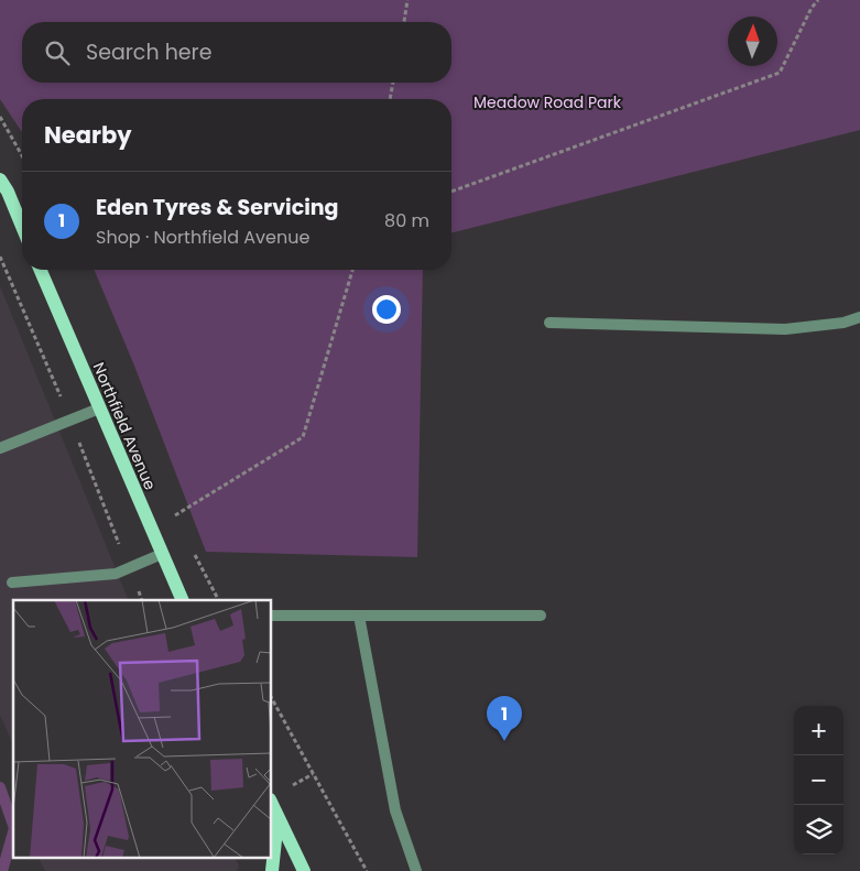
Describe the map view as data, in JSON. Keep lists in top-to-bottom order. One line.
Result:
{"streets":{"main road":["Northfield Avenue"]},"parks":["Meadow Road Park"],"north":"top","page":{"search":"Search here","heading":"Nearby","list":[{"mark":"1","name":"Eden Tyres & Servicing","note":"Shop · Northfield Avenue","value":"80 m"}],"pins":"1","map_buttons":["+","−"]}}
